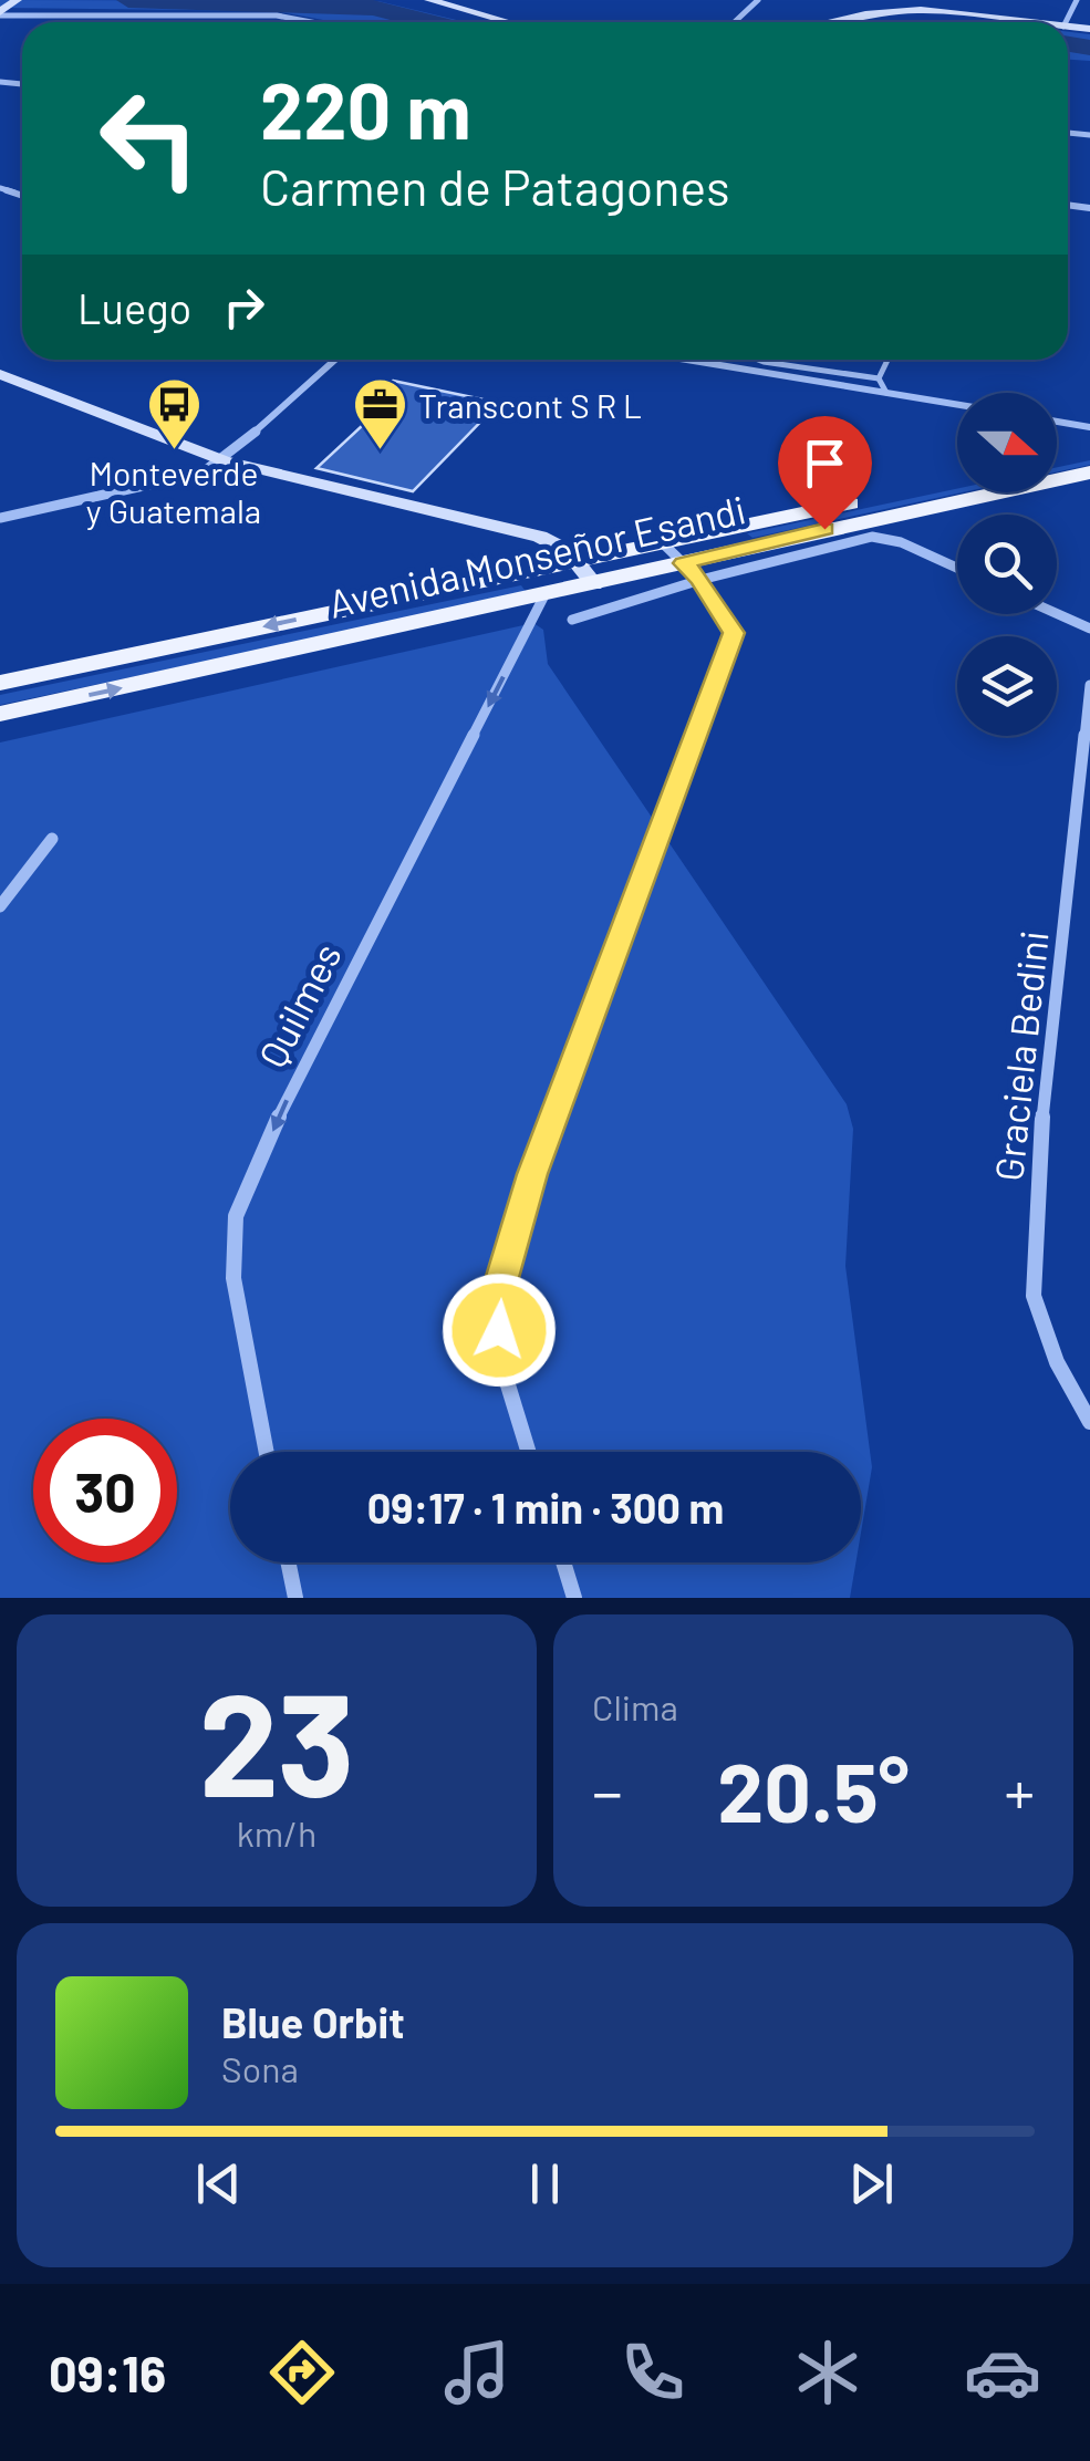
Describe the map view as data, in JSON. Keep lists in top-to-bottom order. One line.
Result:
{"streets":{"main road":["Avenida Monseñor Esandi"],"street":["Quilmes","Graciela Bedini"]},"crossings":[["Avenida Monseñor Esandi","Quilmes"]],"one_way":["Quilmes"],"places":{"bus stop":["Monteverde y Guatemala"],"office":["Transcont S R L"]},"north":"right","page":{"turn":["220 m","Carmen de Patagones"],"then":"Luego","limit":"30","trip":"09:17 · 1 min · 300 m","tile":[["23","km/h"],"Clima"],"heat":["−","20.5°","+"],"song":["Blue Orbit","Sona"],"tabs":"09:16"}}
